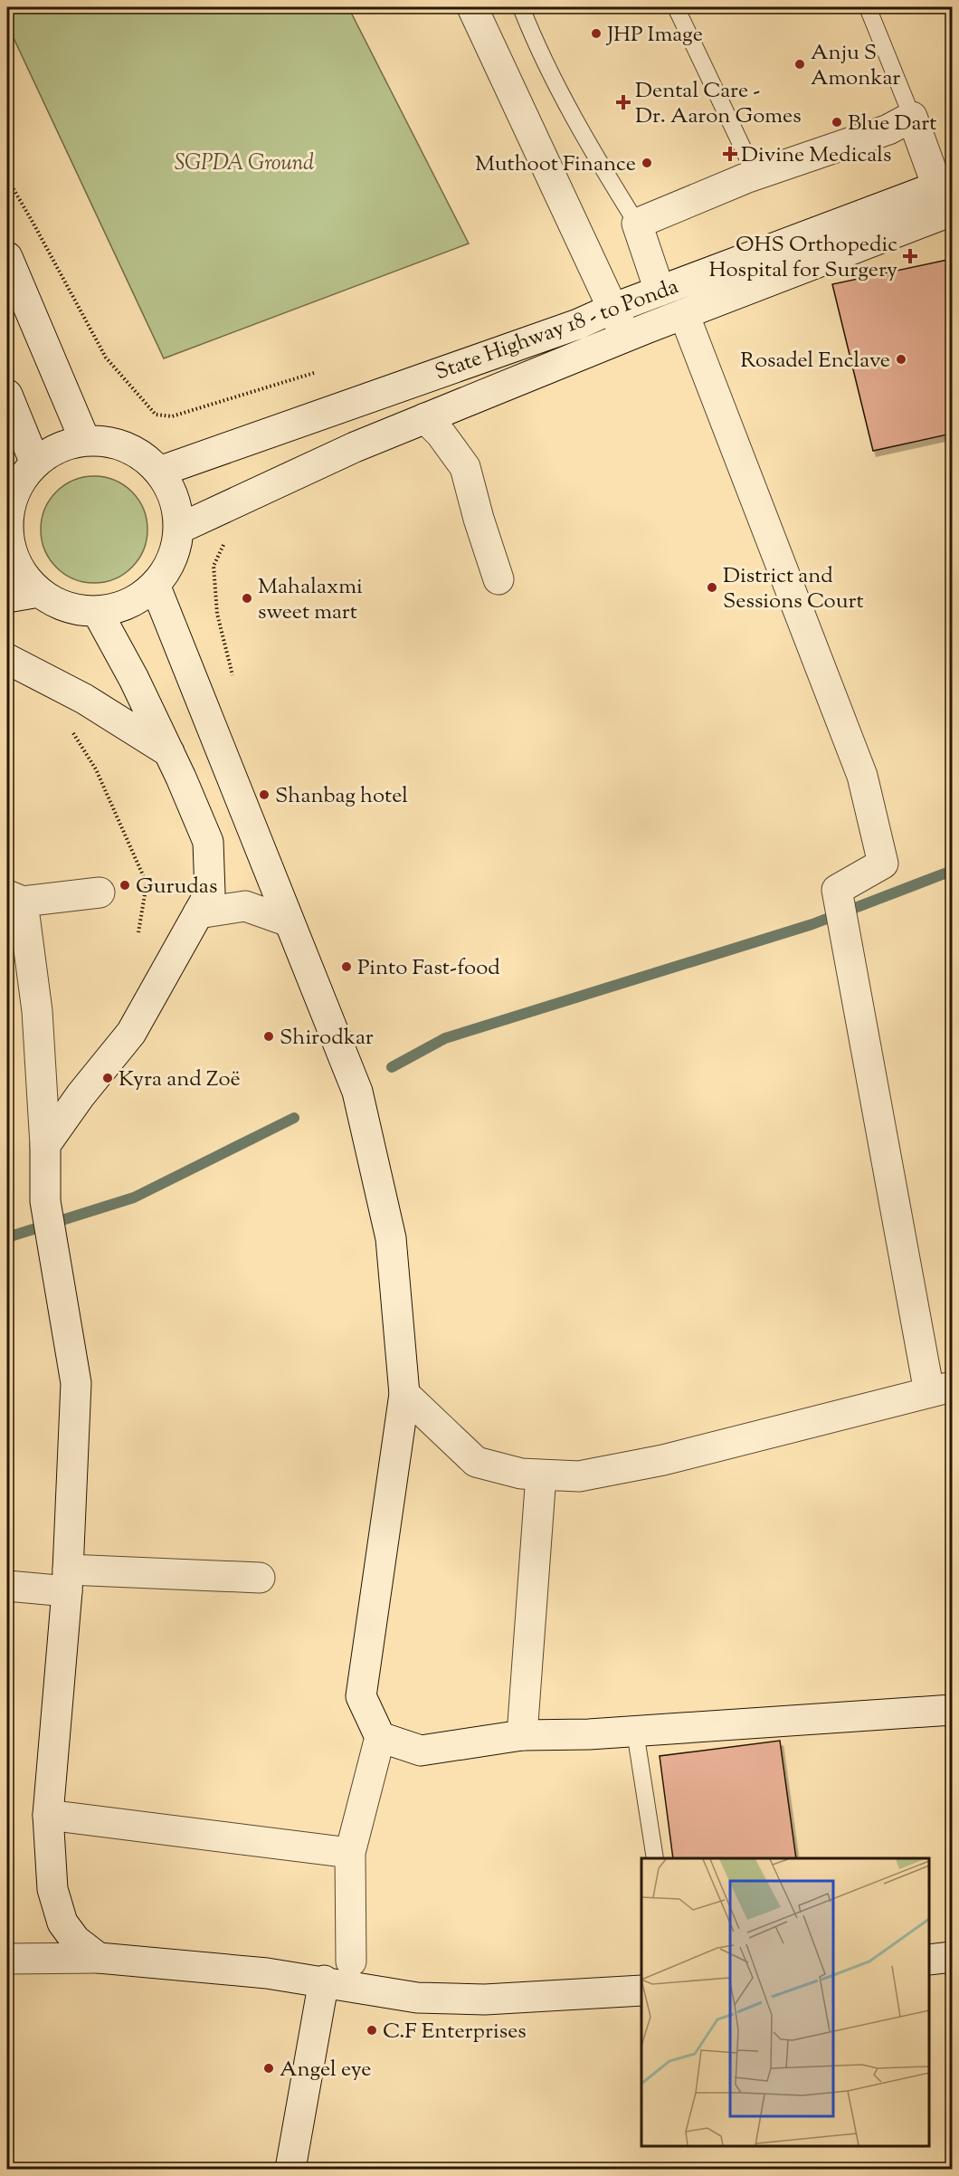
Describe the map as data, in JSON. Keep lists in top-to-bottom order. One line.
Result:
{"streets":{"main road":["State Highway 18 - to Ponda"]},"parks":["SGPDA Ground"],"places":{"other":["JHP Image","Anju S Amonkar","Blue Dart","Muthoot Finance","Rosadel Enclave","District and Sessions Court","Mahalaxmi sweet mart","Shanbag hotel","Gurudas","Pinto Fast-food","Shirodkar","Kyra and Zoë","C.F Enterprises","Angel eye"],"health":["Dental Care - Dr. Aaron Gomes","Divine Medicals","OHS Orthopedic Hospital for Surgery"]}}
